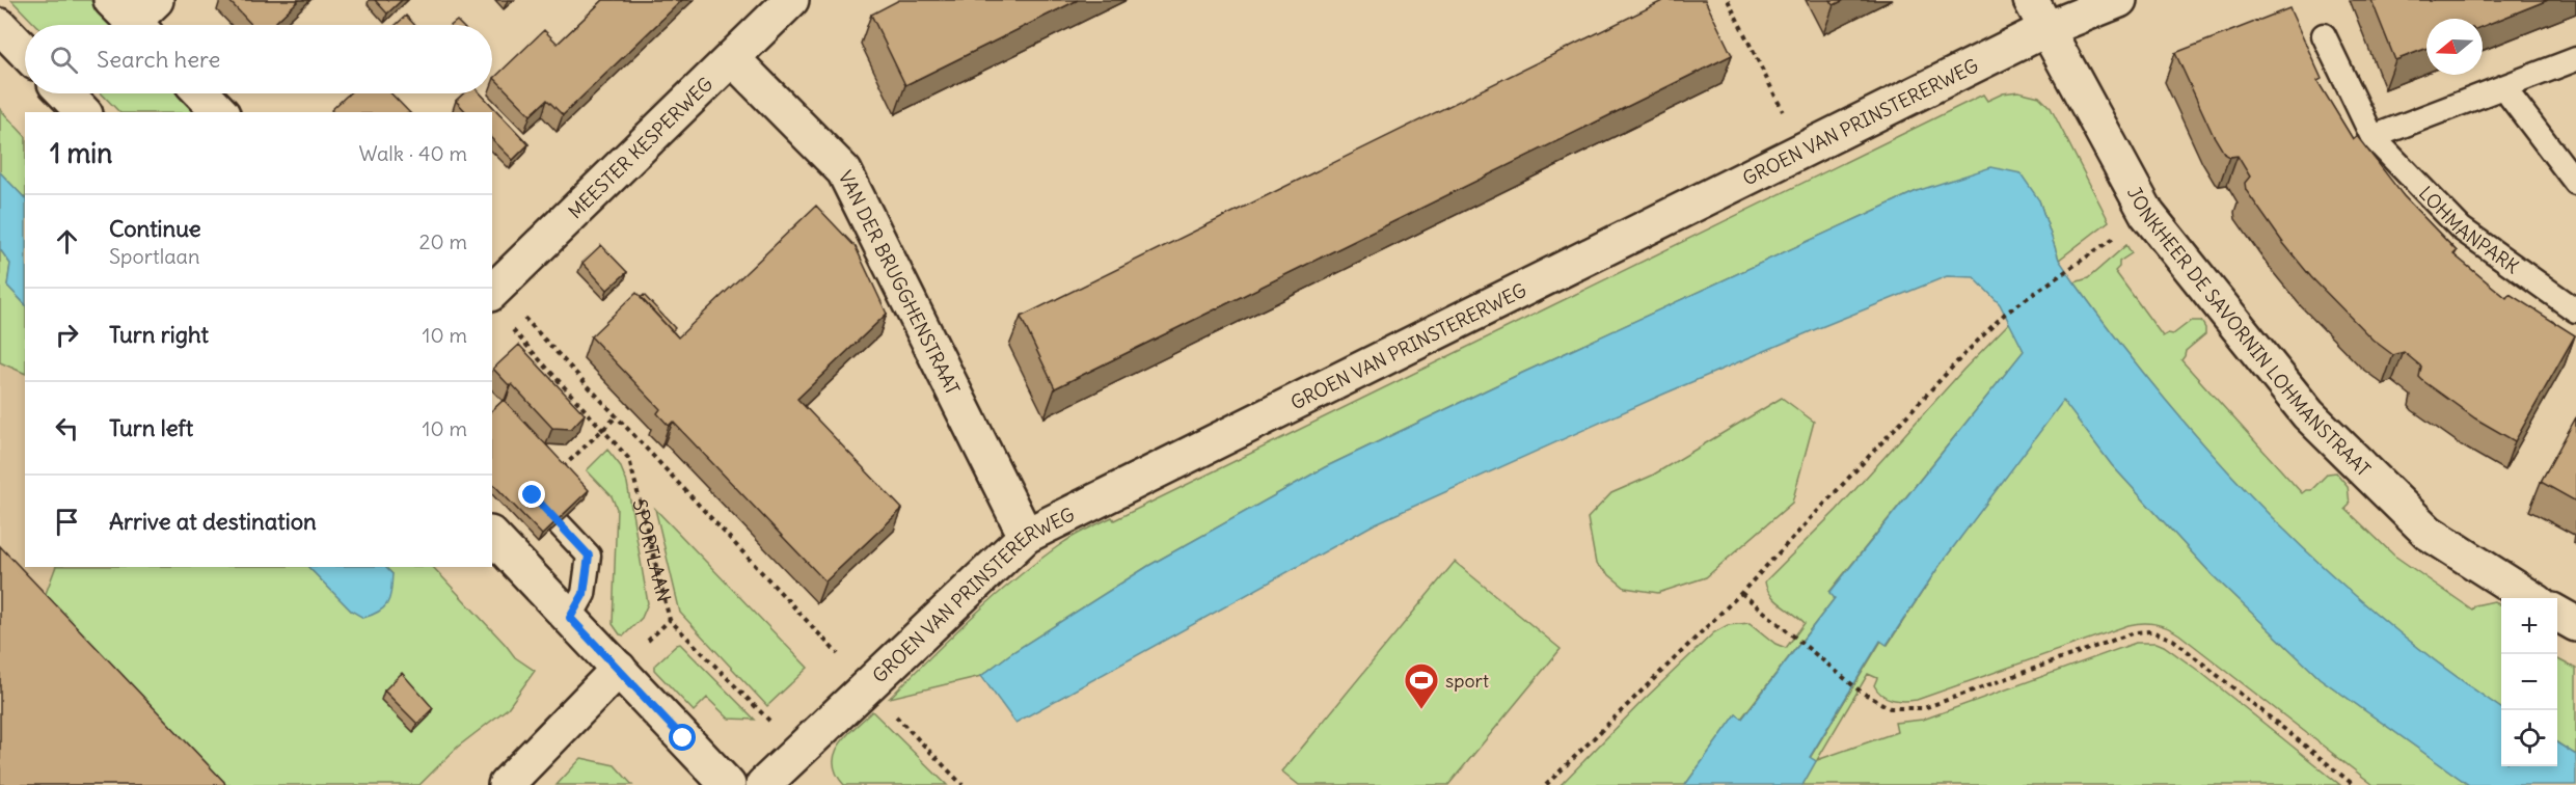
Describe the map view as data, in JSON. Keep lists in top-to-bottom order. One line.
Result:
{"streets":{"street":["GROEN VAN PRINSTERERWEG","MEESTER KESPERWEG","VAN DER BRUGGHENSTRAAT","JONKHEER DE SAVORNIN LOHMANSTRAAT"],"lane":["LOHMANPARK"],"path":["SPORTLAAN"]},"crossings":[["GROEN VAN PRINSTERERWEG","VAN DER BRUGGHENSTRAAT"],["GROEN VAN PRINSTERERWEG","JONKHEER DE SAVORNIN LOHMANSTRAAT"],["GROEN VAN PRINSTERERWEG","SPORTLAAN"],["MEESTER KESPERWEG","VAN DER BRUGGHENSTRAAT"]],"places":{"sports":["sport"]},"north":"left","page":{"search":"Search here","heading":["1 min","Walk · 40 m"],"list":[["Continue","Sportlaan","20 m"],["Turn right","10 m"],["Turn left","10 m"],"Arrive at destination"],"map_buttons":["+","−"]}}
